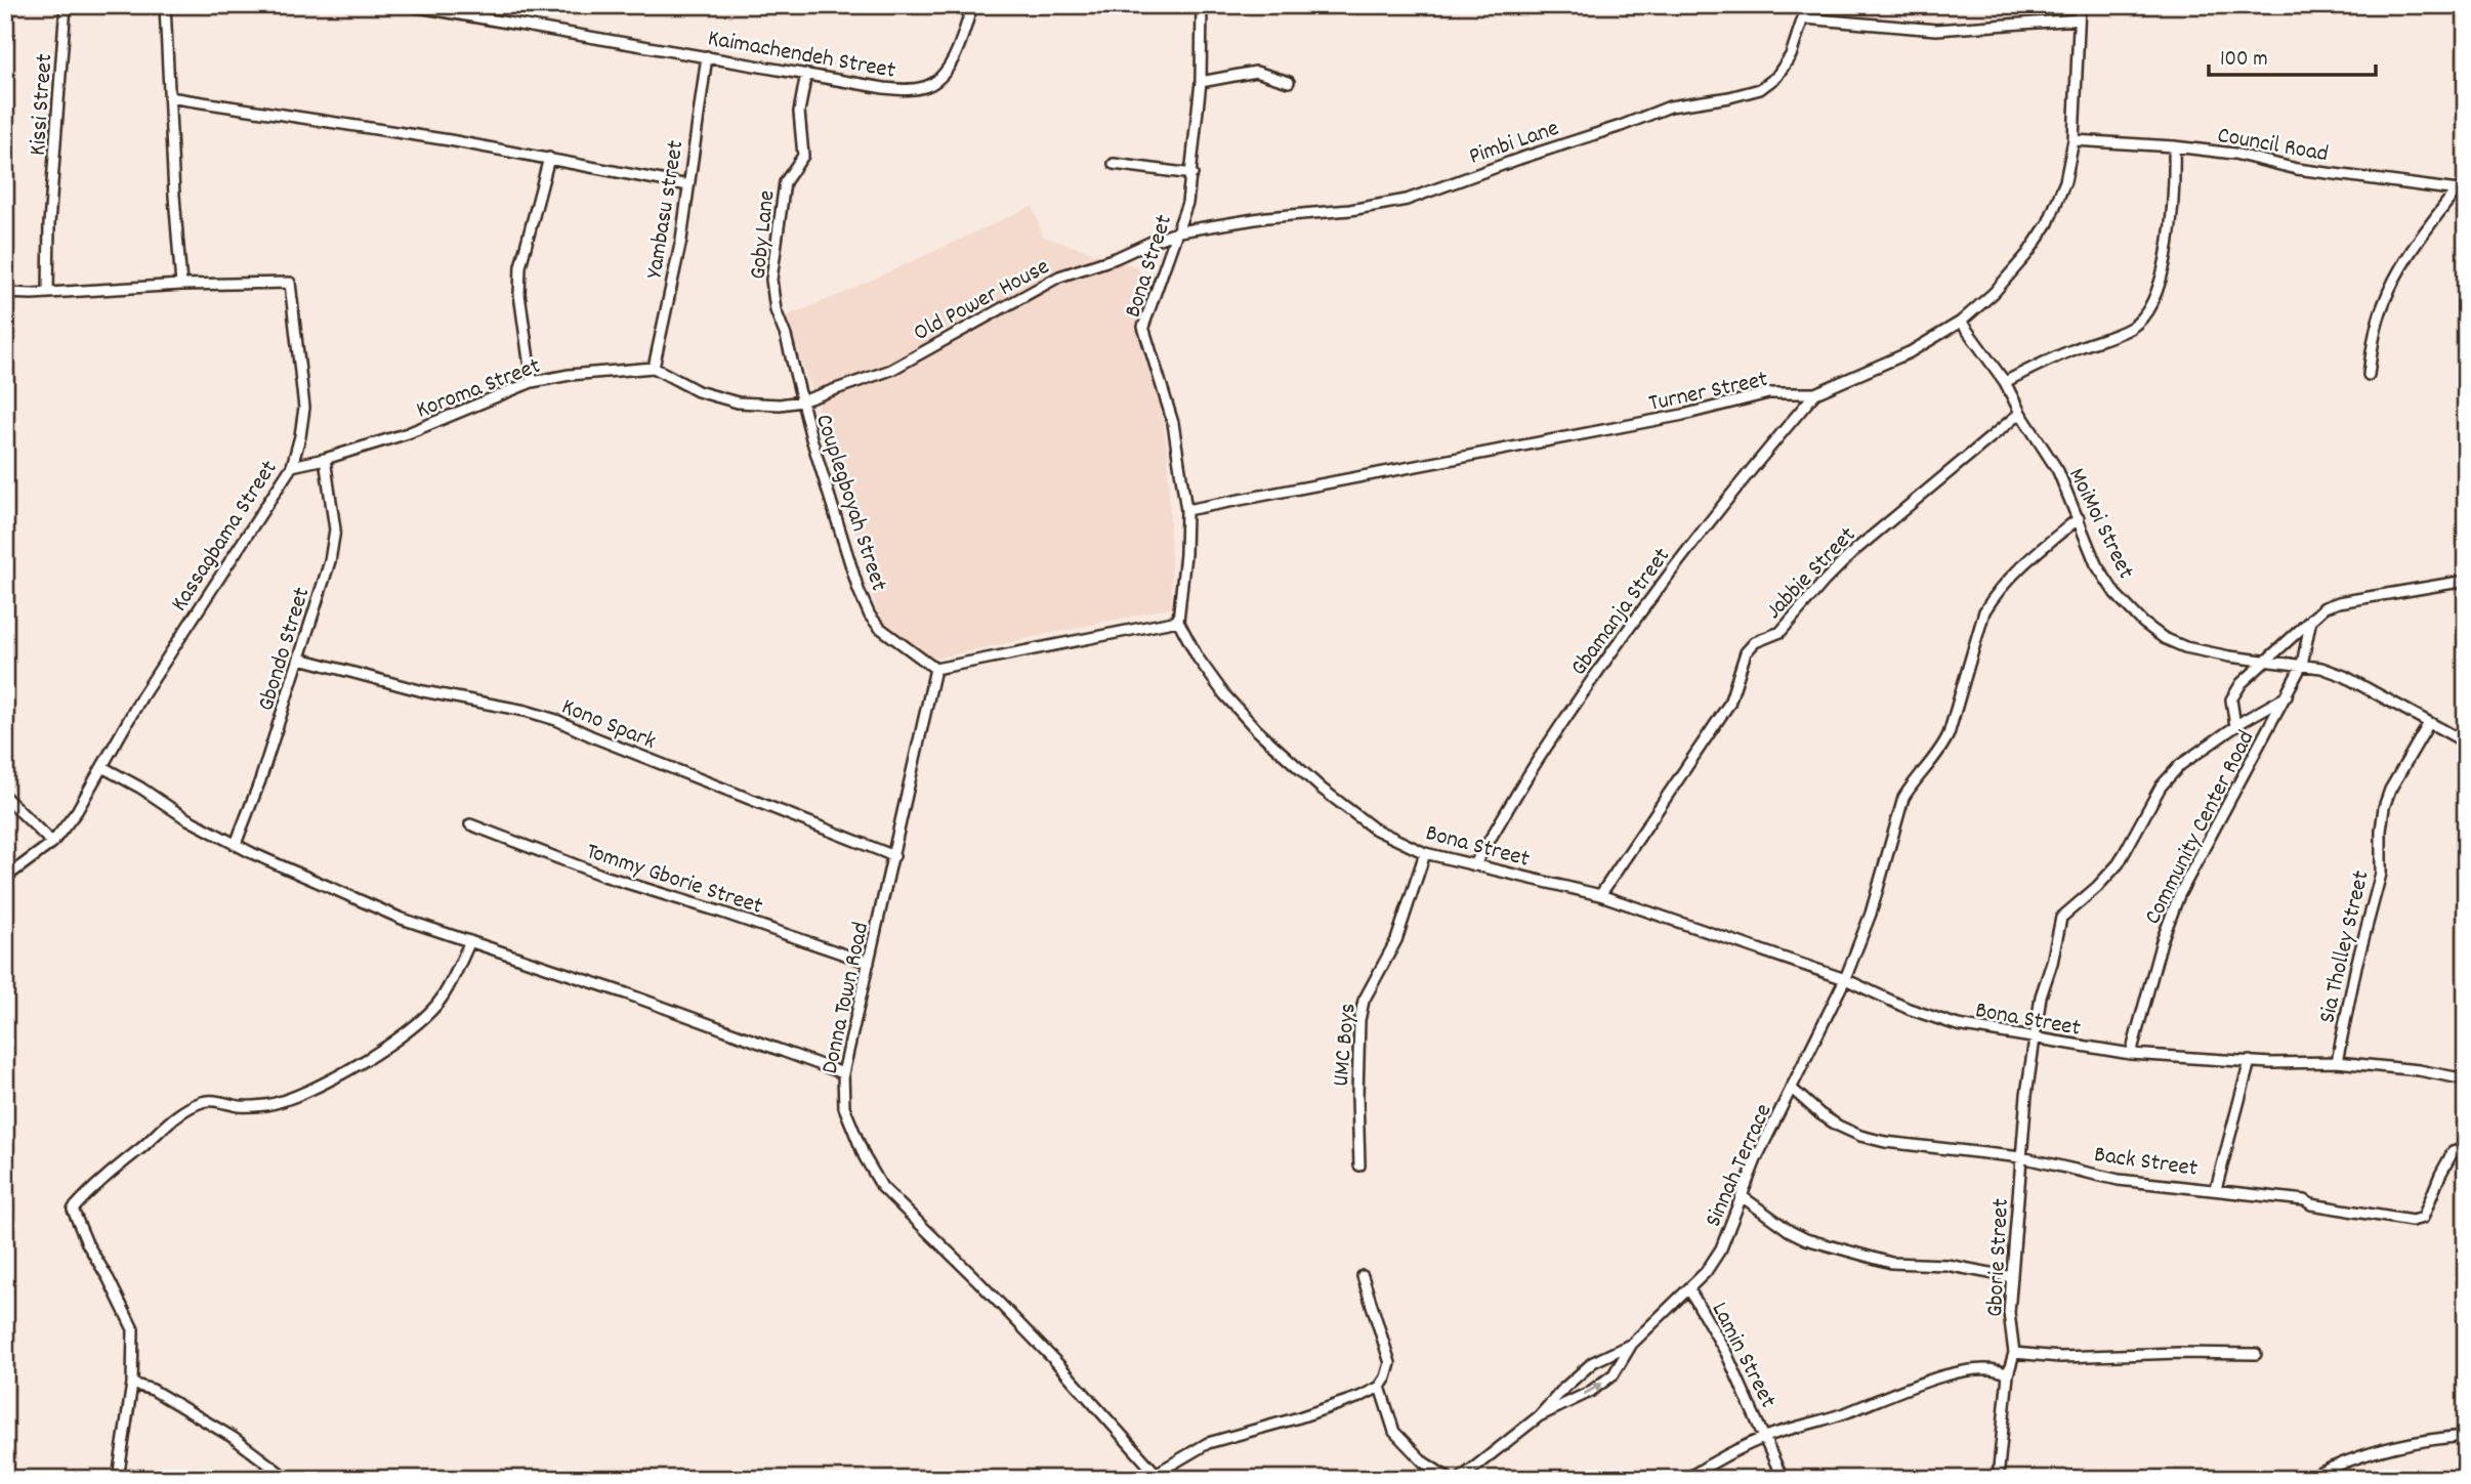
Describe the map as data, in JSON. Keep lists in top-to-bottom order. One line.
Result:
{"streets":{"street":["Kaimachendeh Street","Kissi Street","Pimbi Lane","Council Road","Yambasu street","Goby Lane","Bona Street","Old Power House","Koroma Street","Turner Street","Couplegboyah Street","MoiMoi Street","Kassagbama Street","Jabbie Street","Gbamanja Street","Gbondo Street","Kono Spark","Community Center Road","Tommy Gborie Street","Sia Tholley Street","Donna Town Road","UMC Boys","Back Street","Sinnah Terrace","Gborie Street","Lamin Street"]},"crossings":[["Kaimachendeh Street","Yambasu street"],["Kaimachendeh Street","Goby Lane"],["Pimbi Lane","Bona Street"],["Pimbi Lane","Old Power House"],["Council Road","Turner Street"],["Yambasu street","Koroma Street"],["Goby Lane","Old Power House"],["Goby Lane","Couplegboyah Street"],["Bona Street","Old Power House"],["Bona Street","Turner Street"],["Bona Street","Jabbie Street"],["Bona Street","Gbamanja Street"],["Bona Street","Community Center Road"],["Bona Street","Sia Tholley Street"],["Bona Street","UMC Boys"],["Bona Street","Sinnah Terrace"],["Bona Street","Gborie Street"],["Old Power House","Couplegboyah Street"],["Koroma Street","Kassagbama Street"],["Koroma Street","Gbondo Street"],["Turner Street","MoiMoi Street"],["Turner Street","Gbamanja Street"],["Couplegboyah Street","Donna Town Road"],["MoiMoi Street","Jabbie Street"],["MoiMoi Street","Community Center Road"],["MoiMoi Street","Sia Tholley Street"],["Gbondo Street","Kono Spark"],["Kono Spark","Donna Town Road"],["Community Center Road","Gborie Street"],["Tommy Gborie Street","Donna Town Road"],["Back Street","Sinnah Terrace"],["Back Street","Gborie Street"],["Sinnah Terrace","Lamin Street"]],"scale_bar":"100 m"}
